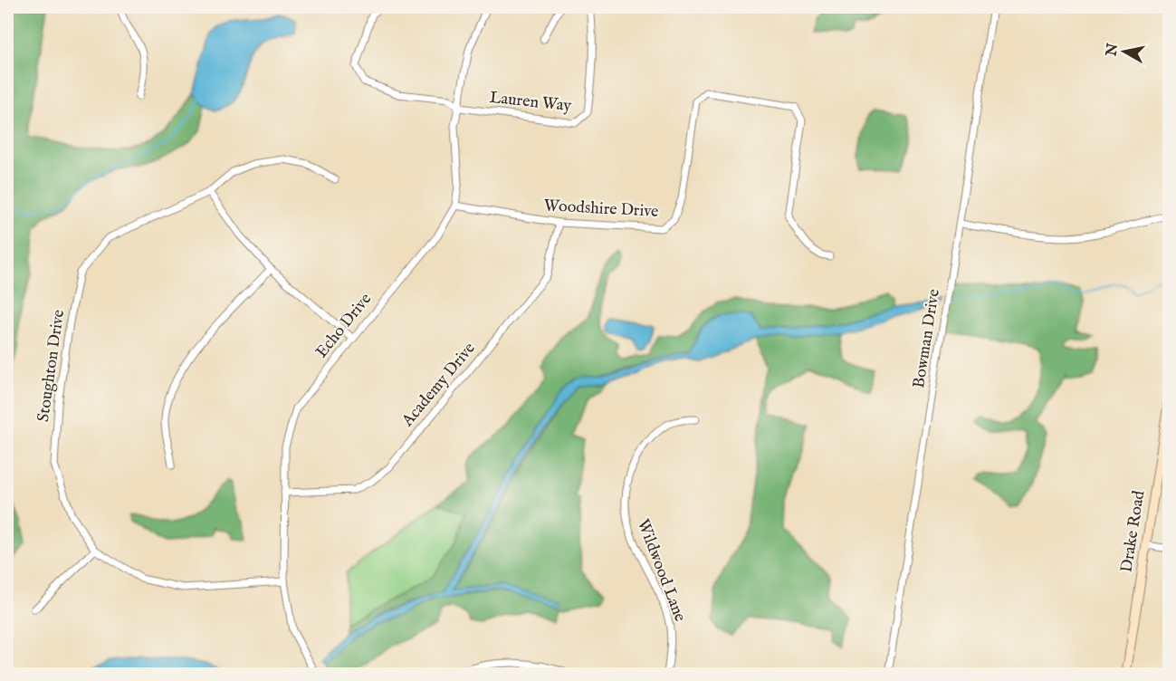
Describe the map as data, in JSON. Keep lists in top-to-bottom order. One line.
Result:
{"streets":{"street":["Lauren Way","Woodshire Drive","Echo Drive","Bowman Drive","Stoughton Drive","Academy Drive","Drake Road","Wildwood Lane"]},"crossings":[["Lauren Way","Echo Drive"],["Woodshire Drive","Echo Drive"],["Woodshire Drive","Academy Drive"],["Echo Drive","Stoughton Drive"],["Echo Drive","Academy Drive"]],"north":"left"}
